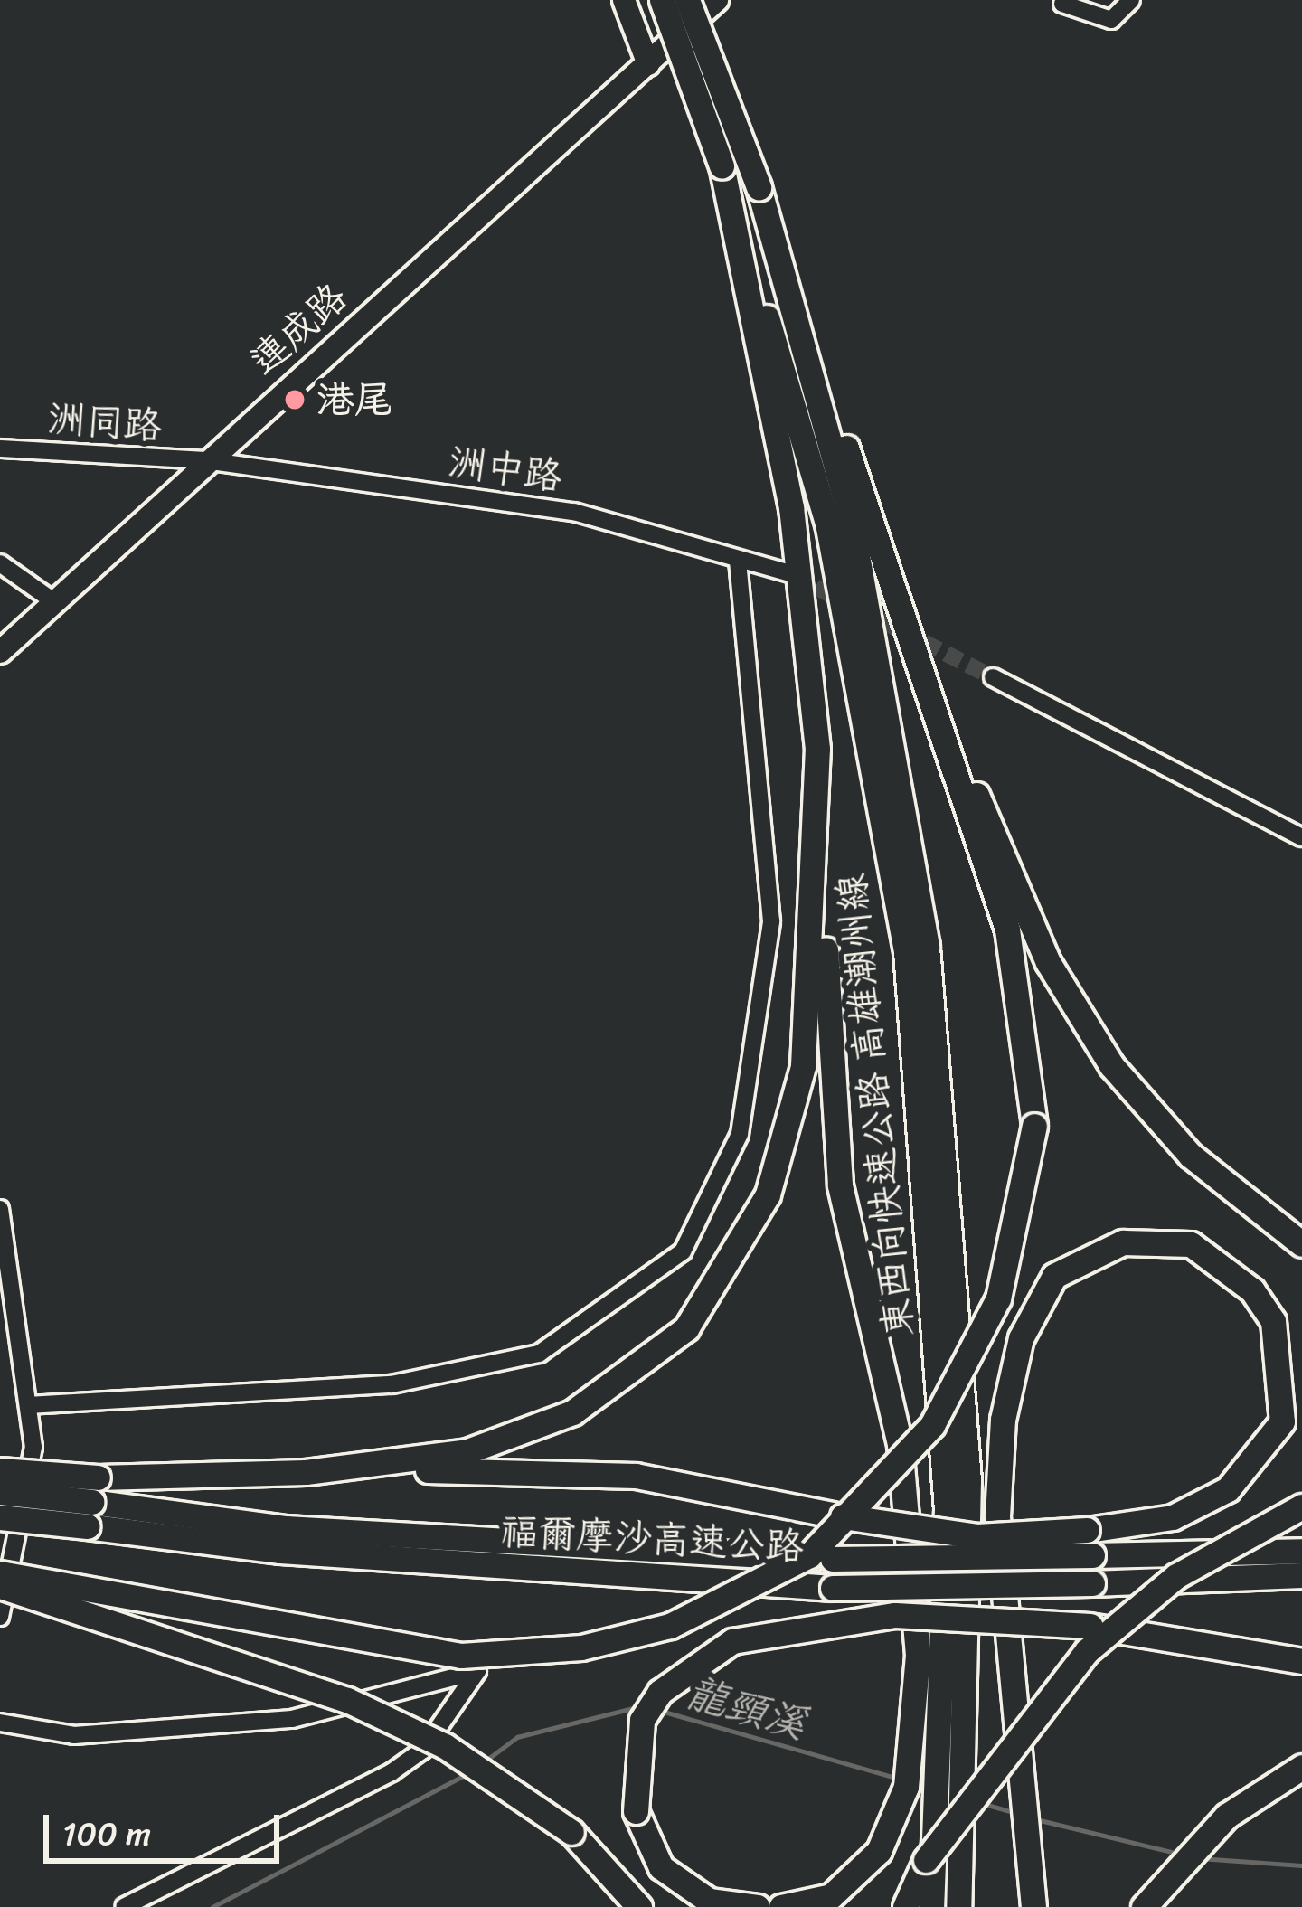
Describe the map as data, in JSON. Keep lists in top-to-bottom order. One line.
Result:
{"streets":{"highway":["東西向快速公路 高雄潮州線","福爾摩沙高速公路"],"main road":["連成路"],"street":["洲同路","洲中路"]},"crossings":[["連成路","洲同路"],["連成路","洲中路"],["連成路","東西向快速公路 高雄潮州線"],["洲同路","洲中路"]],"water":["龍頸溪"],"places":["港尾"],"scale_bar":"100 m"}
